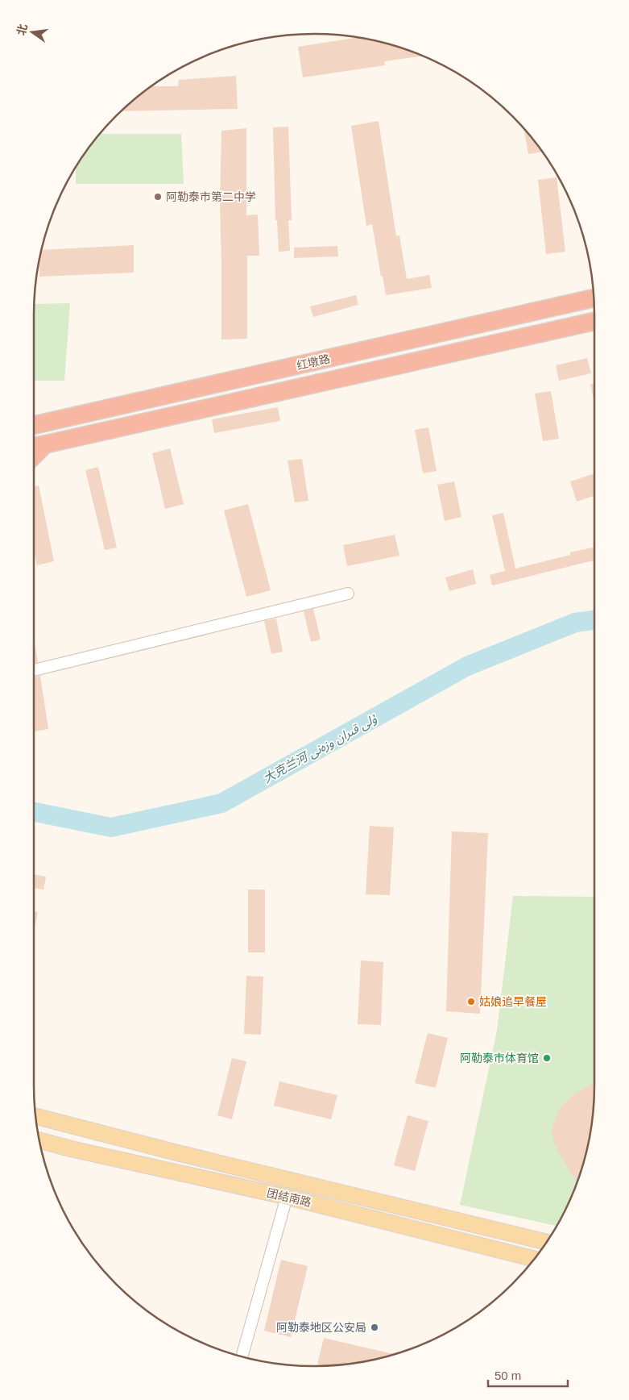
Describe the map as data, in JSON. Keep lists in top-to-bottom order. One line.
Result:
{"streets":{"highway":["红墩路"],"main road":["团结南路"]},"water":["大克兰河 ۇلى قىران وزەنى"],"places":["阿勒泰市第二中学","姑娘追早餐屋","阿勒泰市体育馆","阿勒泰地区公安局"],"scale_bar":"50 m","north":"left"}
